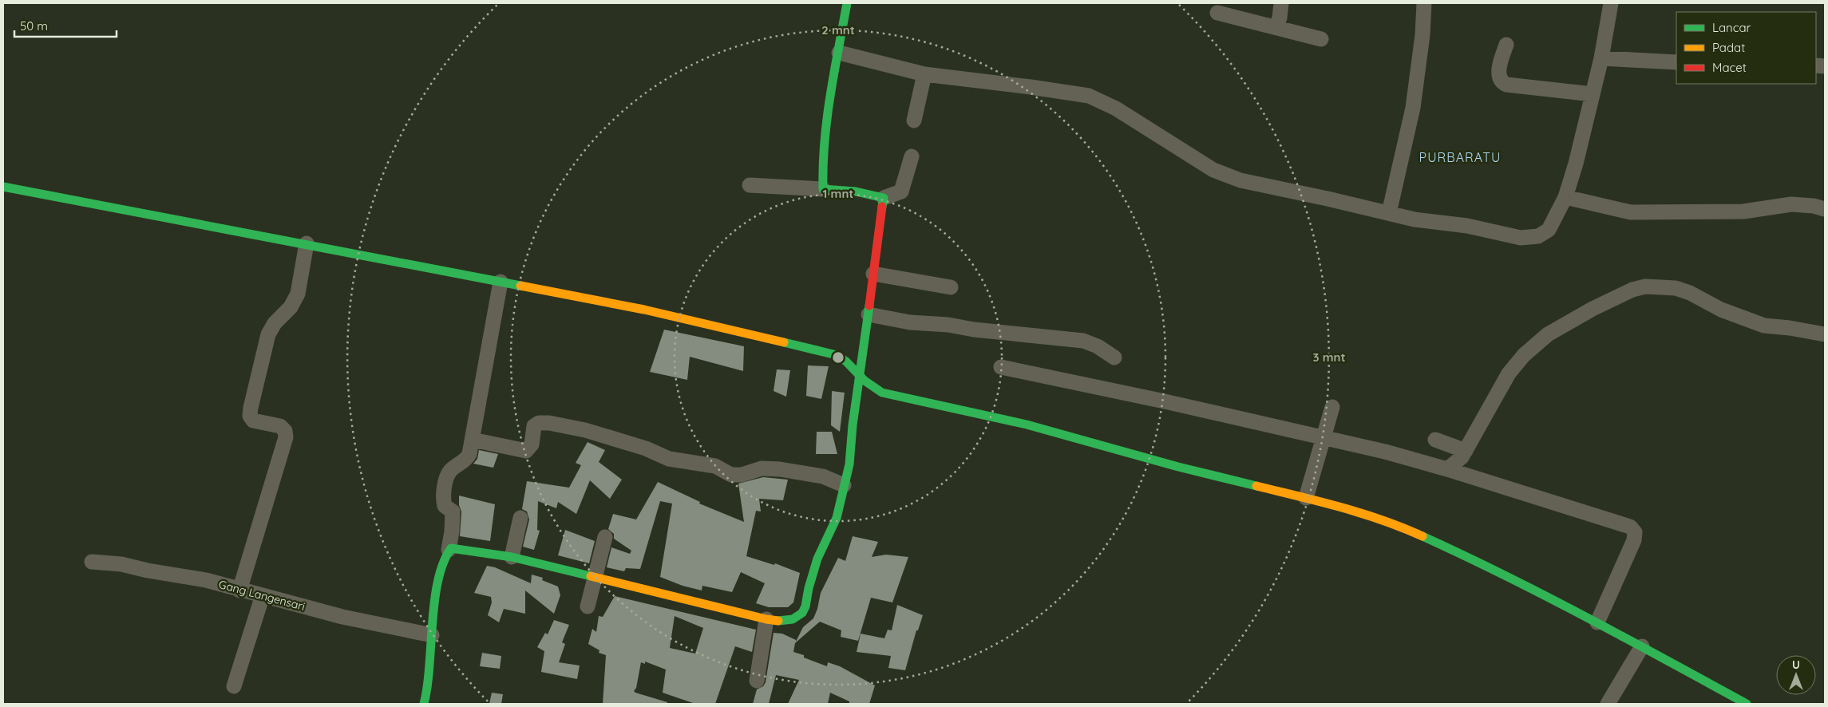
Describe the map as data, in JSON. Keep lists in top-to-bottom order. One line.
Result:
{"streets":{"street":["Gang Langensari"]},"districts":["PURBARATU"],"legend":["Lancar","Padat","Macet"],"scale_bar":"50 m","north":"top","rings":["2 mnt","1 mnt","3 mnt"]}
